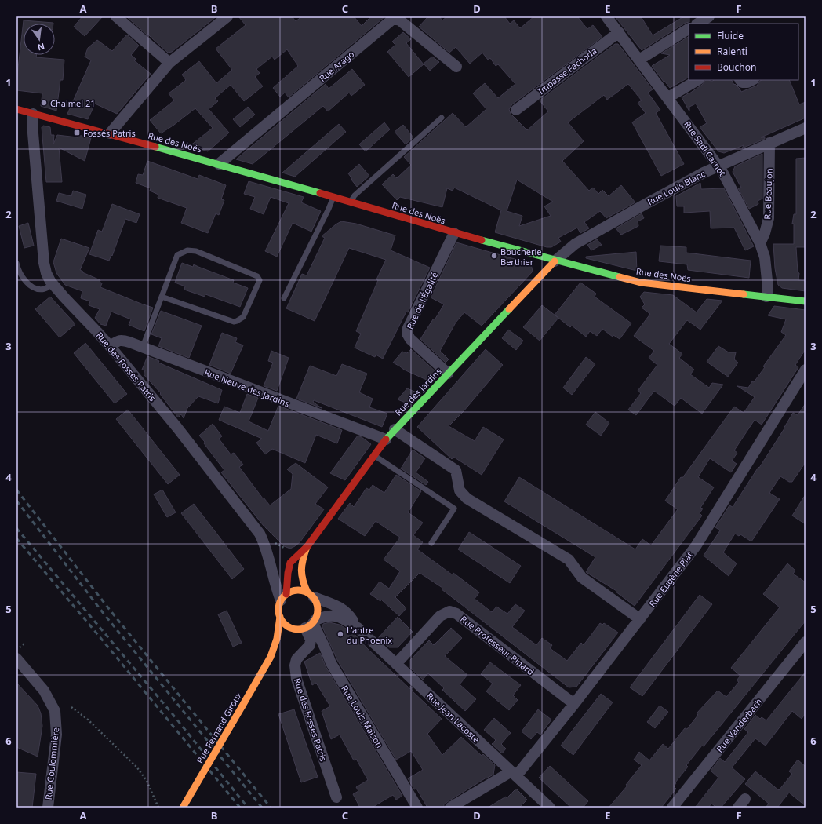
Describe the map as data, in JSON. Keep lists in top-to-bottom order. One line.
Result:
{"streets":{"street":["Rue Arago","Impasse Fachoda","Rue des Noës","Rue Sadi Carnot","Rue Louis Blanc","Rue Beaujon","Rue de l'Égalité","Rue des Fossés Patris","Rue Neuve des Jardins","Rue des Jardins","Rue Eugène Piat","Rue Professeur Pinard","Rue Louis Maison","Rue Jean Lacoste","Rue des Fosses Patris","Rue Vanderbach","Rue Fernand Giroux","Rue Coulommière"]},"crossings":[["Rue Arago","Rue des Noës"],["Impasse Fachoda","Rue Sadi Carnot"],["Rue des Noës","Rue Sadi Carnot"],["Rue des Noës","Rue Louis Blanc"],["Rue des Noës","Rue de l'Égalité"],["Rue des Noës","Rue des Fossés Patris"],["Rue des Noës","Rue des Jardins"],["Rue Sadi Carnot","Rue Louis Blanc"],["Rue Sadi Carnot","Rue Beaujon"],["Rue Louis Blanc","Rue Beaujon"],["Rue Louis Blanc","Rue des Jardins"],["Rue de l'Égalité","Rue des Jardins"],["Rue des Fossés Patris","Rue Neuve des Jardins"],["Rue des Fossés Patris","Rue des Jardins"],["Rue des Fossés Patris","Rue Louis Maison"],["Rue des Fossés Patris","Rue Jean Lacoste"],["Rue des Fossés Patris","Rue des Fosses Patris"],["Rue des Fossés Patris","Rue Fernand Giroux"],["Rue Neuve des Jardins","Rue des Jardins"],["Rue des Jardins","Rue Louis Maison"],["Rue des Jardins","Rue Jean Lacoste"],["Rue des Jardins","Rue des Fosses Patris"],["Rue des Jardins","Rue Fernand Giroux"],["Rue Eugène Piat","Rue Professeur Pinard"],["Rue Eugène Piat","Rue Jean Lacoste"],["Rue Professeur Pinard","Rue Jean Lacoste"],["Rue Louis Maison","Rue Jean Lacoste"],["Rue Louis Maison","Rue des Fosses Patris"],["Rue Louis Maison","Rue Fernand Giroux"],["Rue Jean Lacoste","Rue des Fosses Patris"],["Rue Jean Lacoste","Rue Fernand Giroux"],["Rue des Fosses Patris","Rue Fernand Giroux"]],"places":{"other":["Chalmel 21","Boucherie Berthier","L'antre du Phoenix"],"transit":["Fossés Patris"]},"legend":["Fluide","Ralenti","Bouchon"],"north":"bottom","grid":{"columns":["A","B","C","D","E","F"],"rows":["1","2","3","4","5","6"]}}
